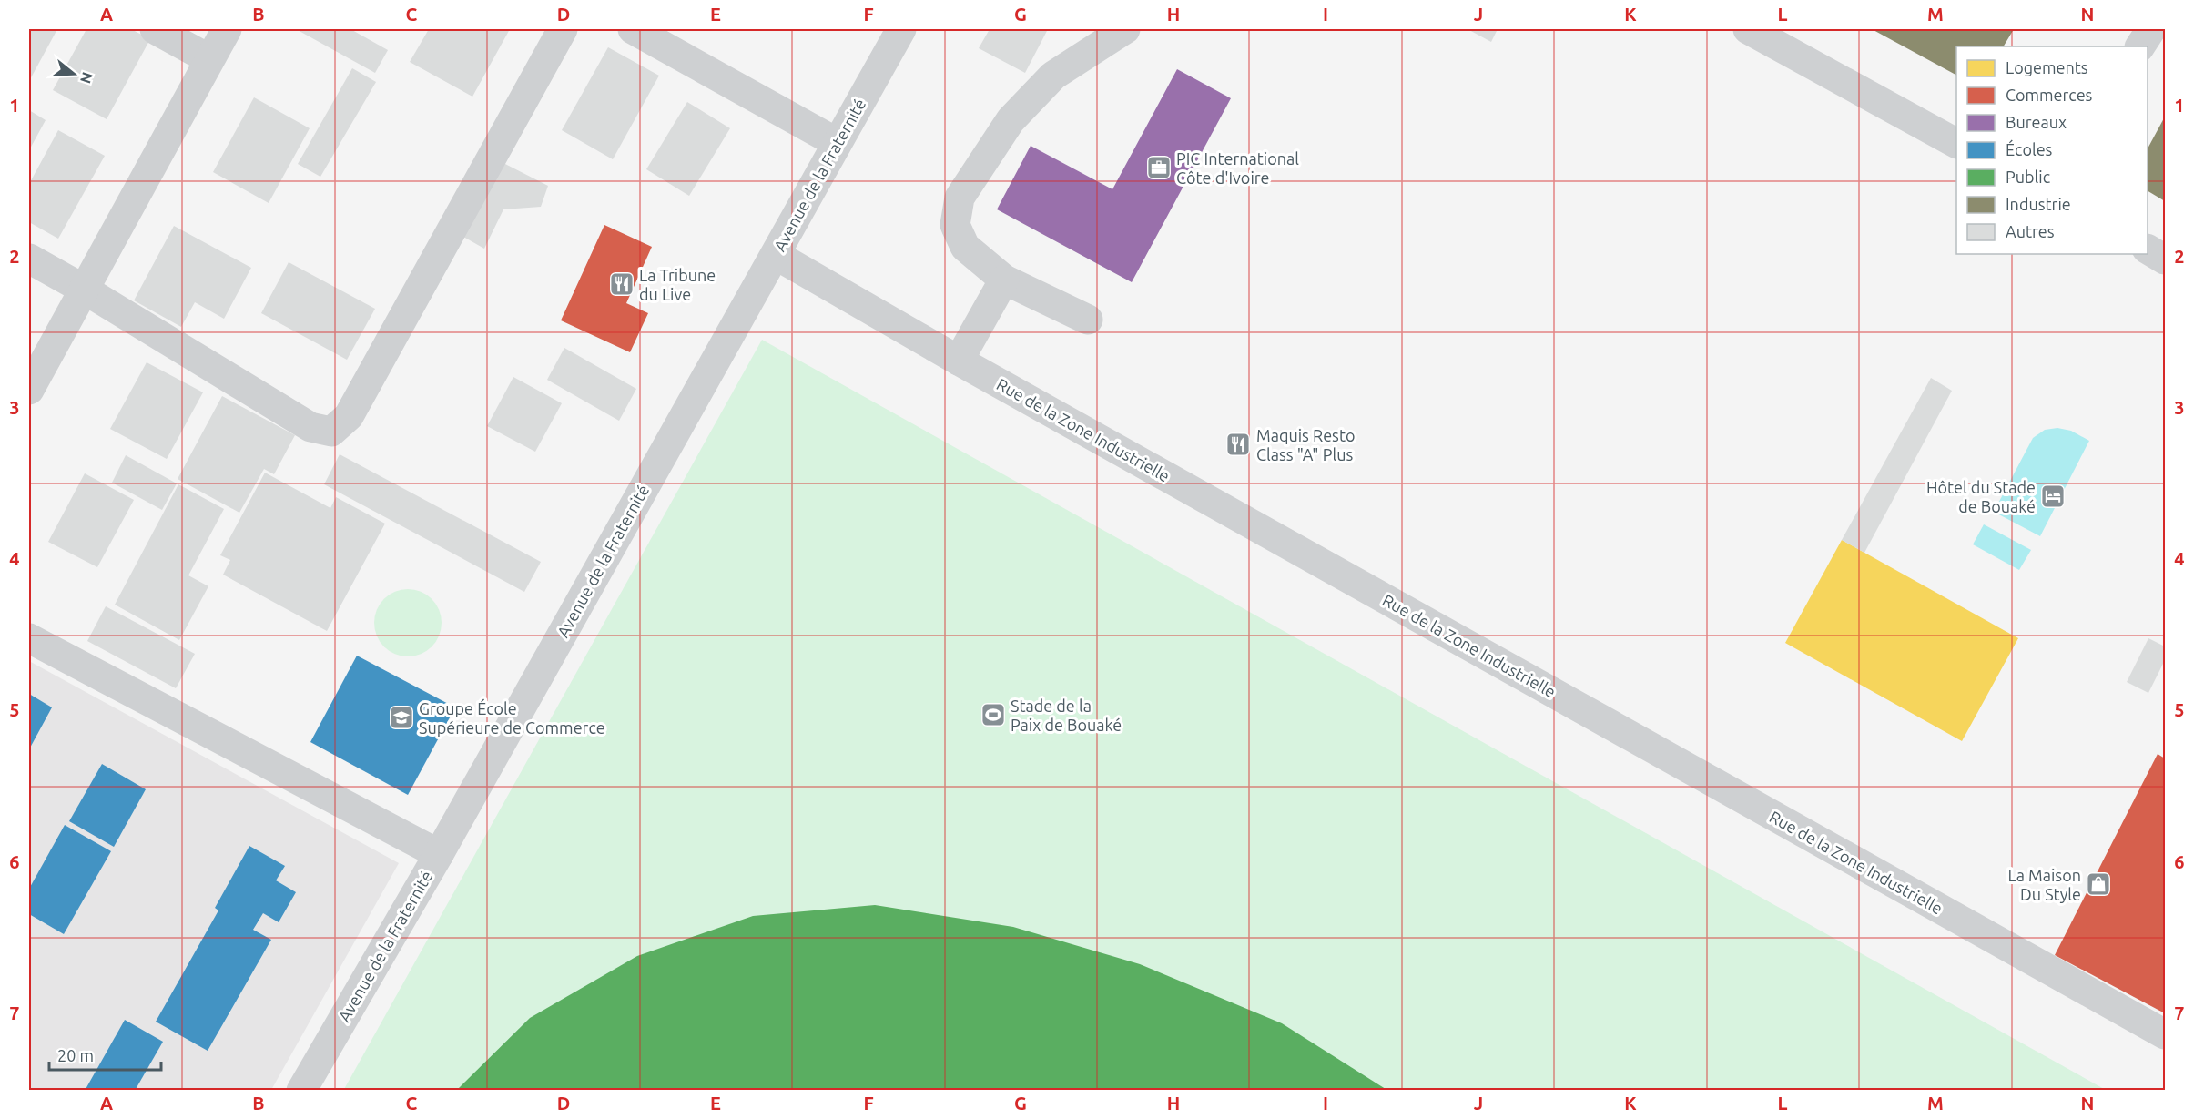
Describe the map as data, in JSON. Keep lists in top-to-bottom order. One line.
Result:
{"streets":{"street":["Avenue de la Fraternité","Rue de la Zone Industrielle"]},"crossings":[["Avenue de la Fraternité","Rue de la Zone Industrielle"]],"places":{"office":["PIC International Côte d'Ivoire"],"restaurant":["La Tribune du Live","Maquis Resto Class \"A\" Plus"],"hotel":["Hôtel du Stade de Bouaké"],"sports":["Stade de la Paix de Bouaké"],"school or university":["Groupe École Supérieure de Commerce"],"shop":["La Maison Du Style"]},"legend":["Logements","Commerces","Bureaux","Écoles","Public","Industrie","Autres"],"scale_bar":"20 m","north":"right","grid":{"columns":["A","B","C","D","E","F","G","H","I","J","K","L","M","N"],"rows":["1","2","3","4","5","6","7"]}}
